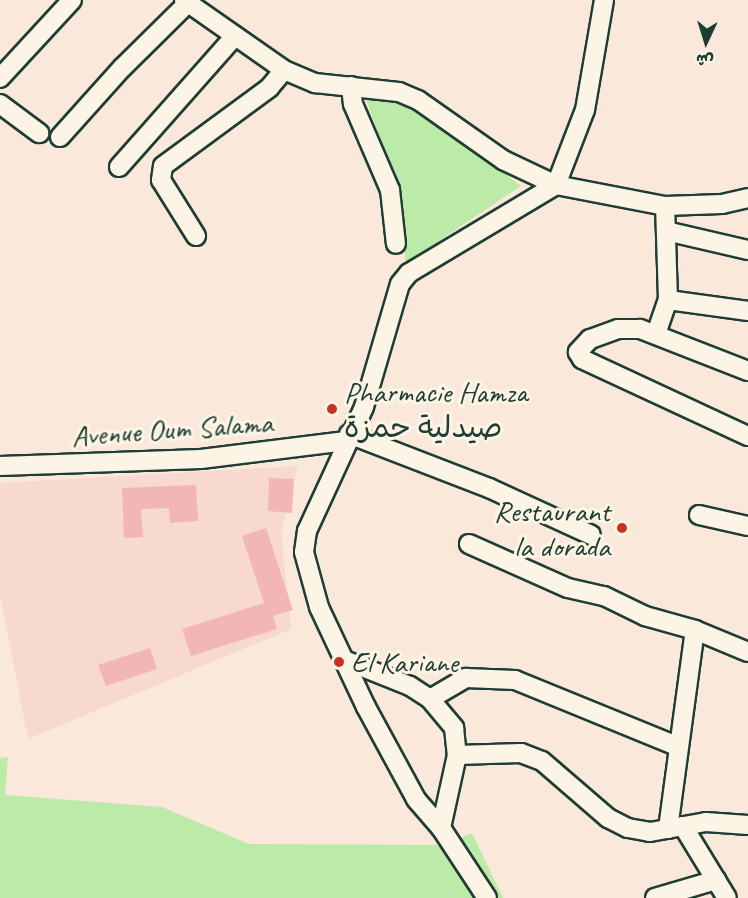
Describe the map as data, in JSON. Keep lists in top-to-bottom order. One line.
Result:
{"streets":{"street":["Avenue Oum Salama"]},"places":["Pharmacie Hamza صيدلية حمزة","Restaurant la dorada","El Kariane"],"north":"bottom"}
